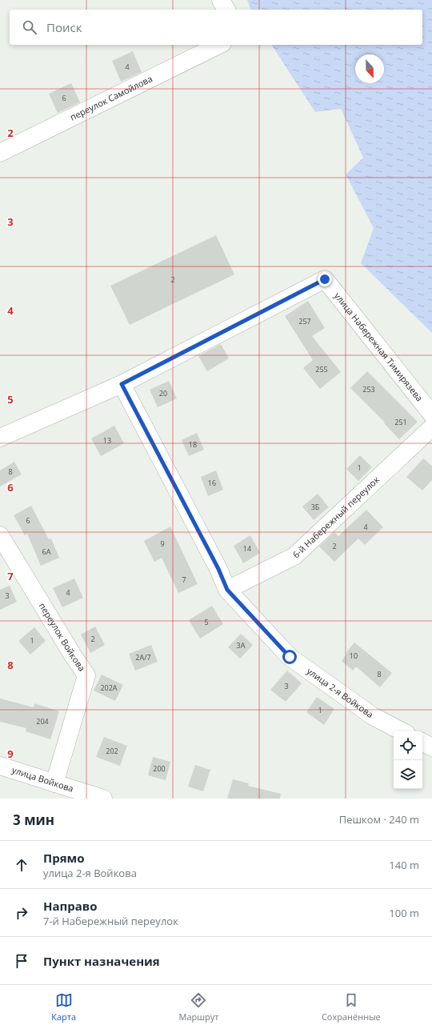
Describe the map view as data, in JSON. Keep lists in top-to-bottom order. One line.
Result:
{"streets":{"street":["переулок Самойлова","улица Набережная Тимирязева","6-й Набережный переулок","переулок Войкова","улица 2-я Войкова","улица Войкова"]},"crossings":[["улица Набережная Тимирязева","улица 2-я Войкова"],["6-й Набережный переулок","улица 2-я Войкова"],["переулок Войкова","улица Войкова"]],"house_numbers":["4","6","2","257","255","253","20","251","13","18","1","8","16","3Б","6","4","9","2","14","6А","7","4","3","5","2","1","3А","10","2А/7","8","3","202А","1","204","202","200"],"north":"bottom","page":{"search":"Поиск","heading":["3 мин","Пешком · 240 m"],"list":[["Прямо","улица 2-я Войкова","140 m"],["Направо","7-й Набережный переулок","100 m"],"Пункт назначения"],"nav":["Карта","Маршрут","Сохранённые"]},"grid":{"rows":["2","3","4","5","6","7","8","9"]}}
